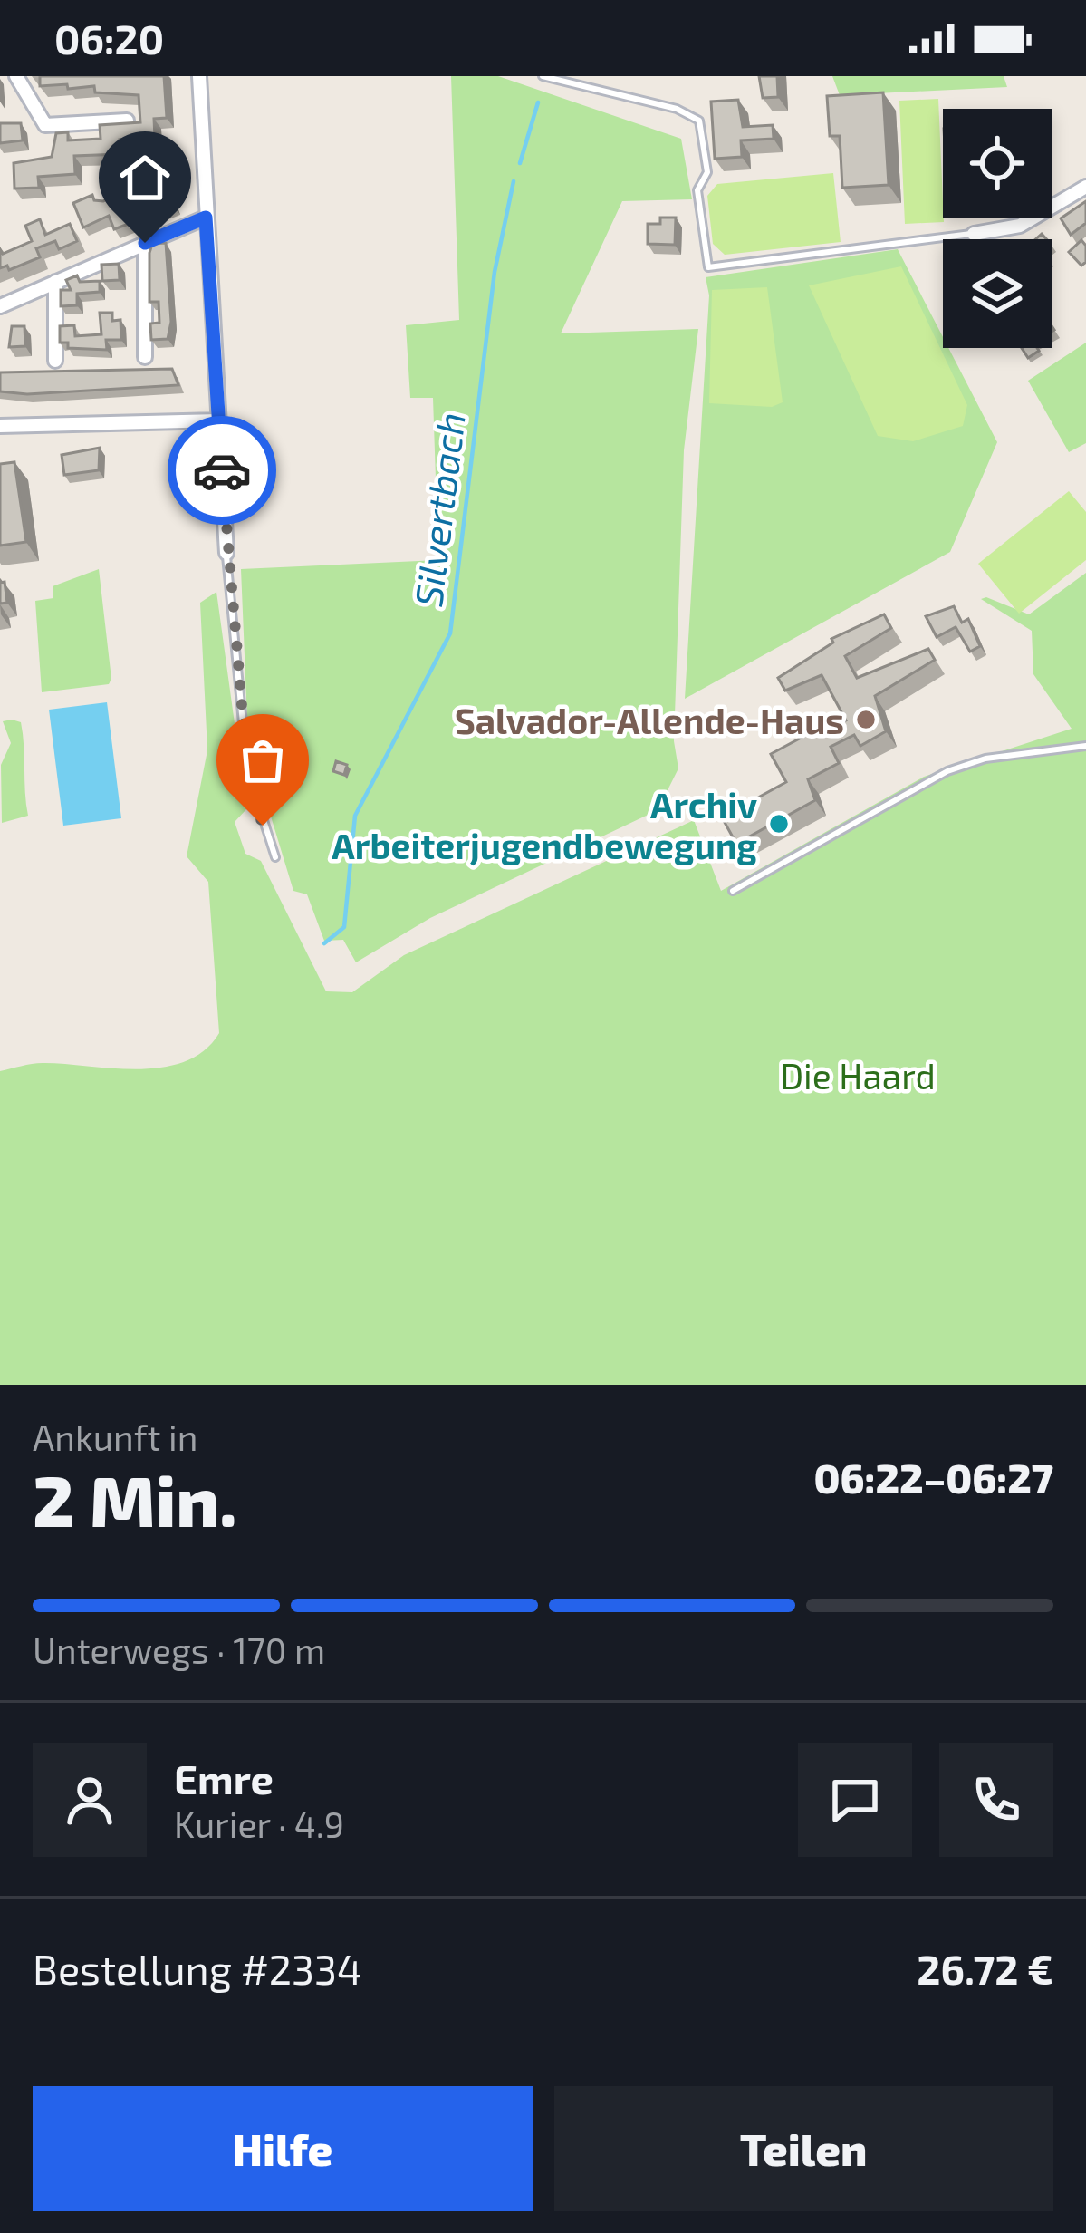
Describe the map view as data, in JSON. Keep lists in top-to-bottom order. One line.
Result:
{"water":["Silvertbach"],"parks":["Die Haard"],"places":["Salvador-Allende-Haus","Archiv Arbeiterjugendbewegung"],"page":{"status":"06:20","heading":["2 Min.","Ankunft in","06:22–06:27"],"panel":["Emre","Kurier · 4.9","Bestellung #2334","26.72 €"],"bar":"Unterwegs · 170 m","buttons":["Hilfe","Teilen"]}}
